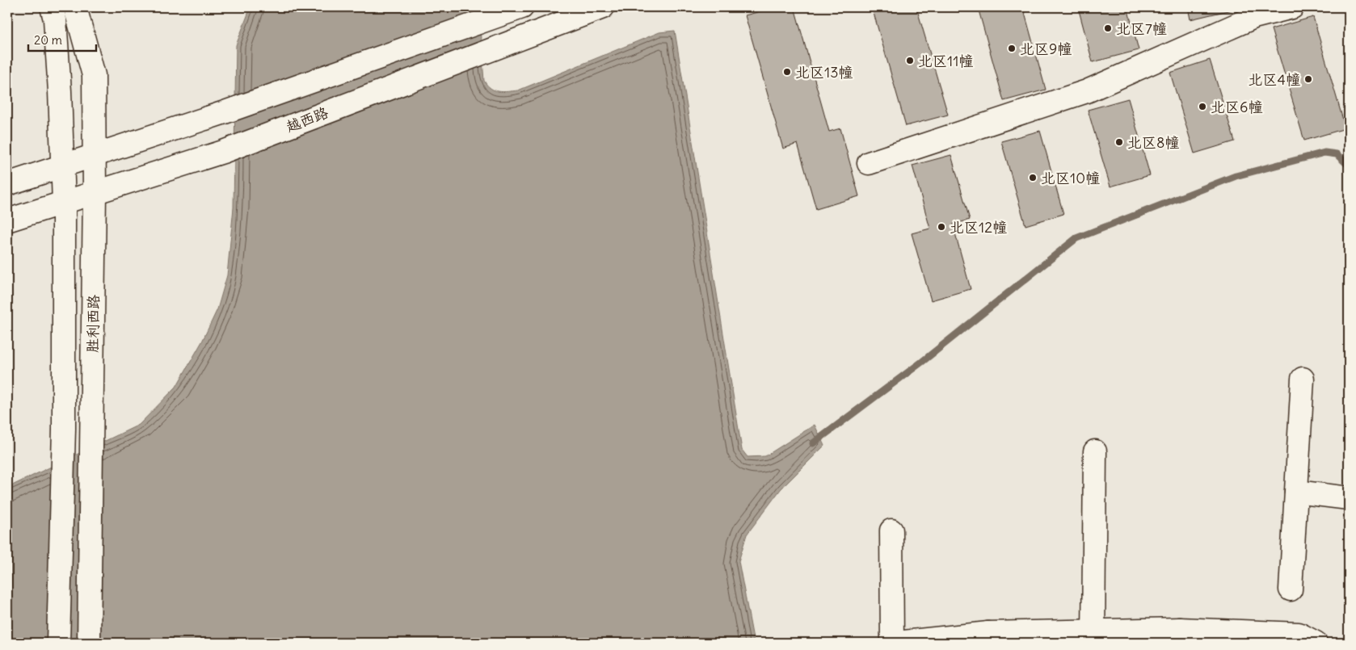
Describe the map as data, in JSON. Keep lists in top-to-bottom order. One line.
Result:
{"streets":{"main road":["越西路","胜利西路"]},"crossings":[["越西路","胜利西路"]],"places":["北区7幢","北区9幢","北区11幢","北区13幢","北区4幢","北区6幢","北区8幢","北区10幢","北区12幢"],"scale_bar":"20 m"}
